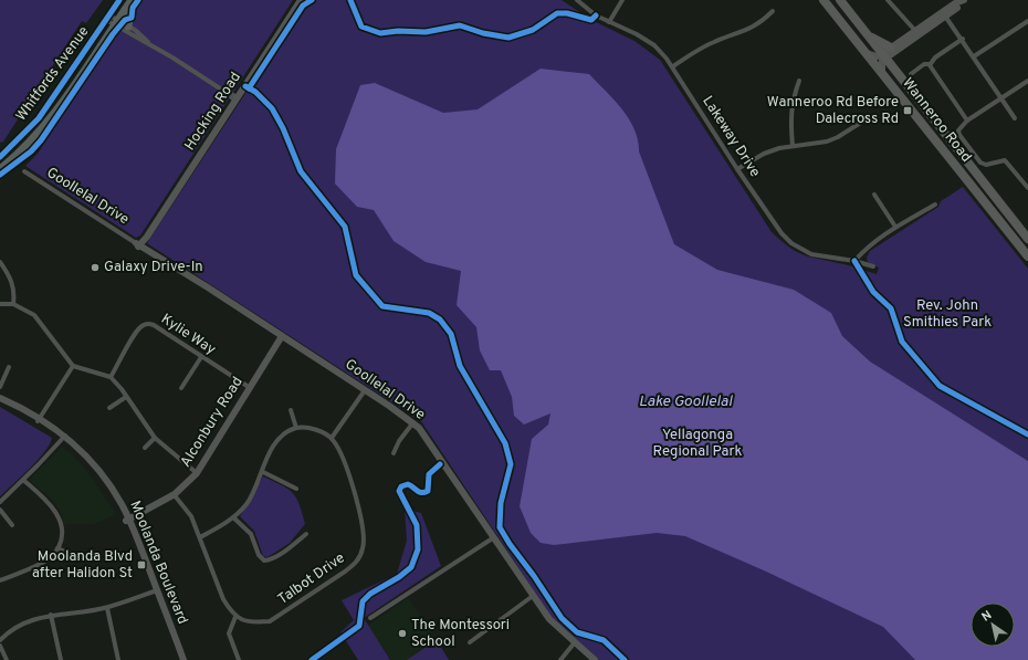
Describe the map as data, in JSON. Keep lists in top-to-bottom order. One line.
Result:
{"streets":{"highway":["Wanneroo Road"],"main road":["Whitfords Avenue"],"street":["Hocking Road","Lakeway Drive","Goollelal Drive","Kylie Way","Alconbury Road","Moolanda Boulevard","Talbot Drive"]},"crossings":[["Hocking Road","Goollelal Drive"],["Goollelal Drive","Alconbury Road"],["Kylie Way","Alconbury Road"],["Alconbury Road","Moolanda Boulevard"]],"water":["Lake Goollelal"],"parks":["Rev. John Smithies Park","Yellagonga Regional Park"],"places":{"transit":["Wanneroo Rd Before Dalecross Rd","Moolanda Blvd after Halidon St"],"other":["Galaxy Drive-In","The Montessori School"]},"north":"top left"}
